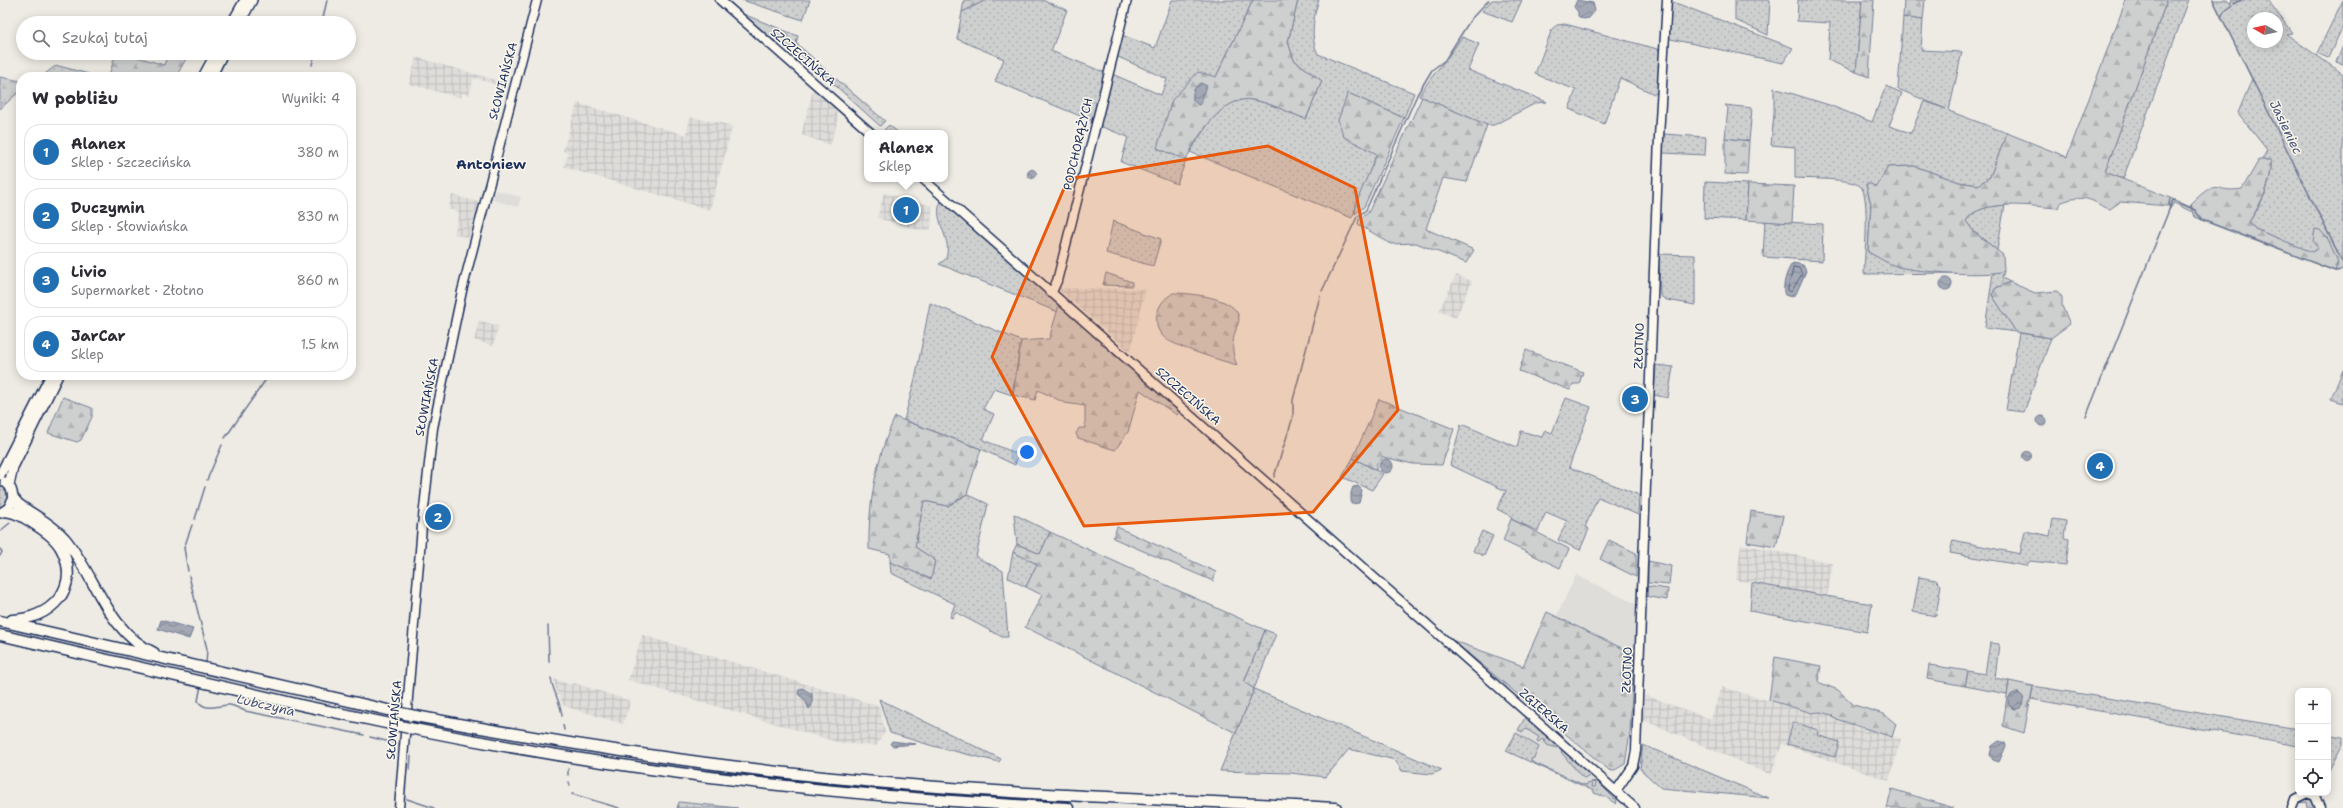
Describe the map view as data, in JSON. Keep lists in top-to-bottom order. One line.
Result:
{"streets":{"street":["SZCZECIŃSKA","SŁOWIAŃSKA","PODCHORĄŻYCH","ZŁOTNO","ZGIERSKA"]},"crossings":[["SZCZECIŃSKA","PODCHORĄŻYCH"],["SZCZECIŃSKA","ZGIERSKA"],["ZŁOTNO","ZGIERSKA"]],"districts":["Antoniew"],"water":["Jasieniec","Lubczyna"],"north":"left","page":{"search":"Szukaj tutaj","heading":["W pobliżu","Wyniki: 4"],"list":[{"mark":"1","name":"Alanex","note":"Sklep · Szczecińska","value":"380 m"},{"mark":"2","name":"Duczymin","note":"Sklep · Słowiańska","value":"830 m"},{"mark":"3","name":"Livio","note":"Supermarket · Złotno","value":"860 m"},{"mark":"4","name":"JarCar","note":"Sklep","value":"1.5 km"}],"popup":["Alanex","Sklep"],"pins":["1","3","4","2"],"map_buttons":["+","−"]}}
